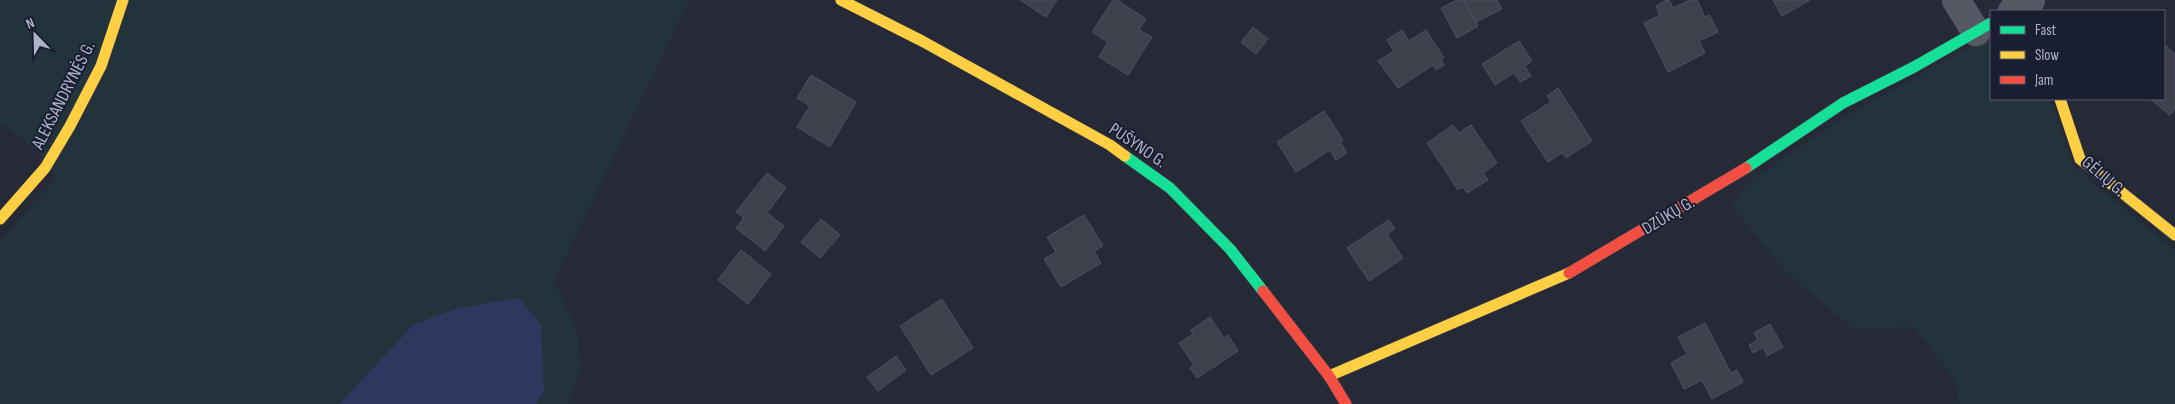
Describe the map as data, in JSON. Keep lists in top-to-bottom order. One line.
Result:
{"streets":{"street":["ALEKSANDRYNĖS G.","PUŠYNO G.","GĖLIŲ G.","DZŪKŲ G."]},"crossings":[["PUŠYNO G.","DZŪKŲ G."]],"legend":["Fast","Slow","Jam"],"north":"top left"}
